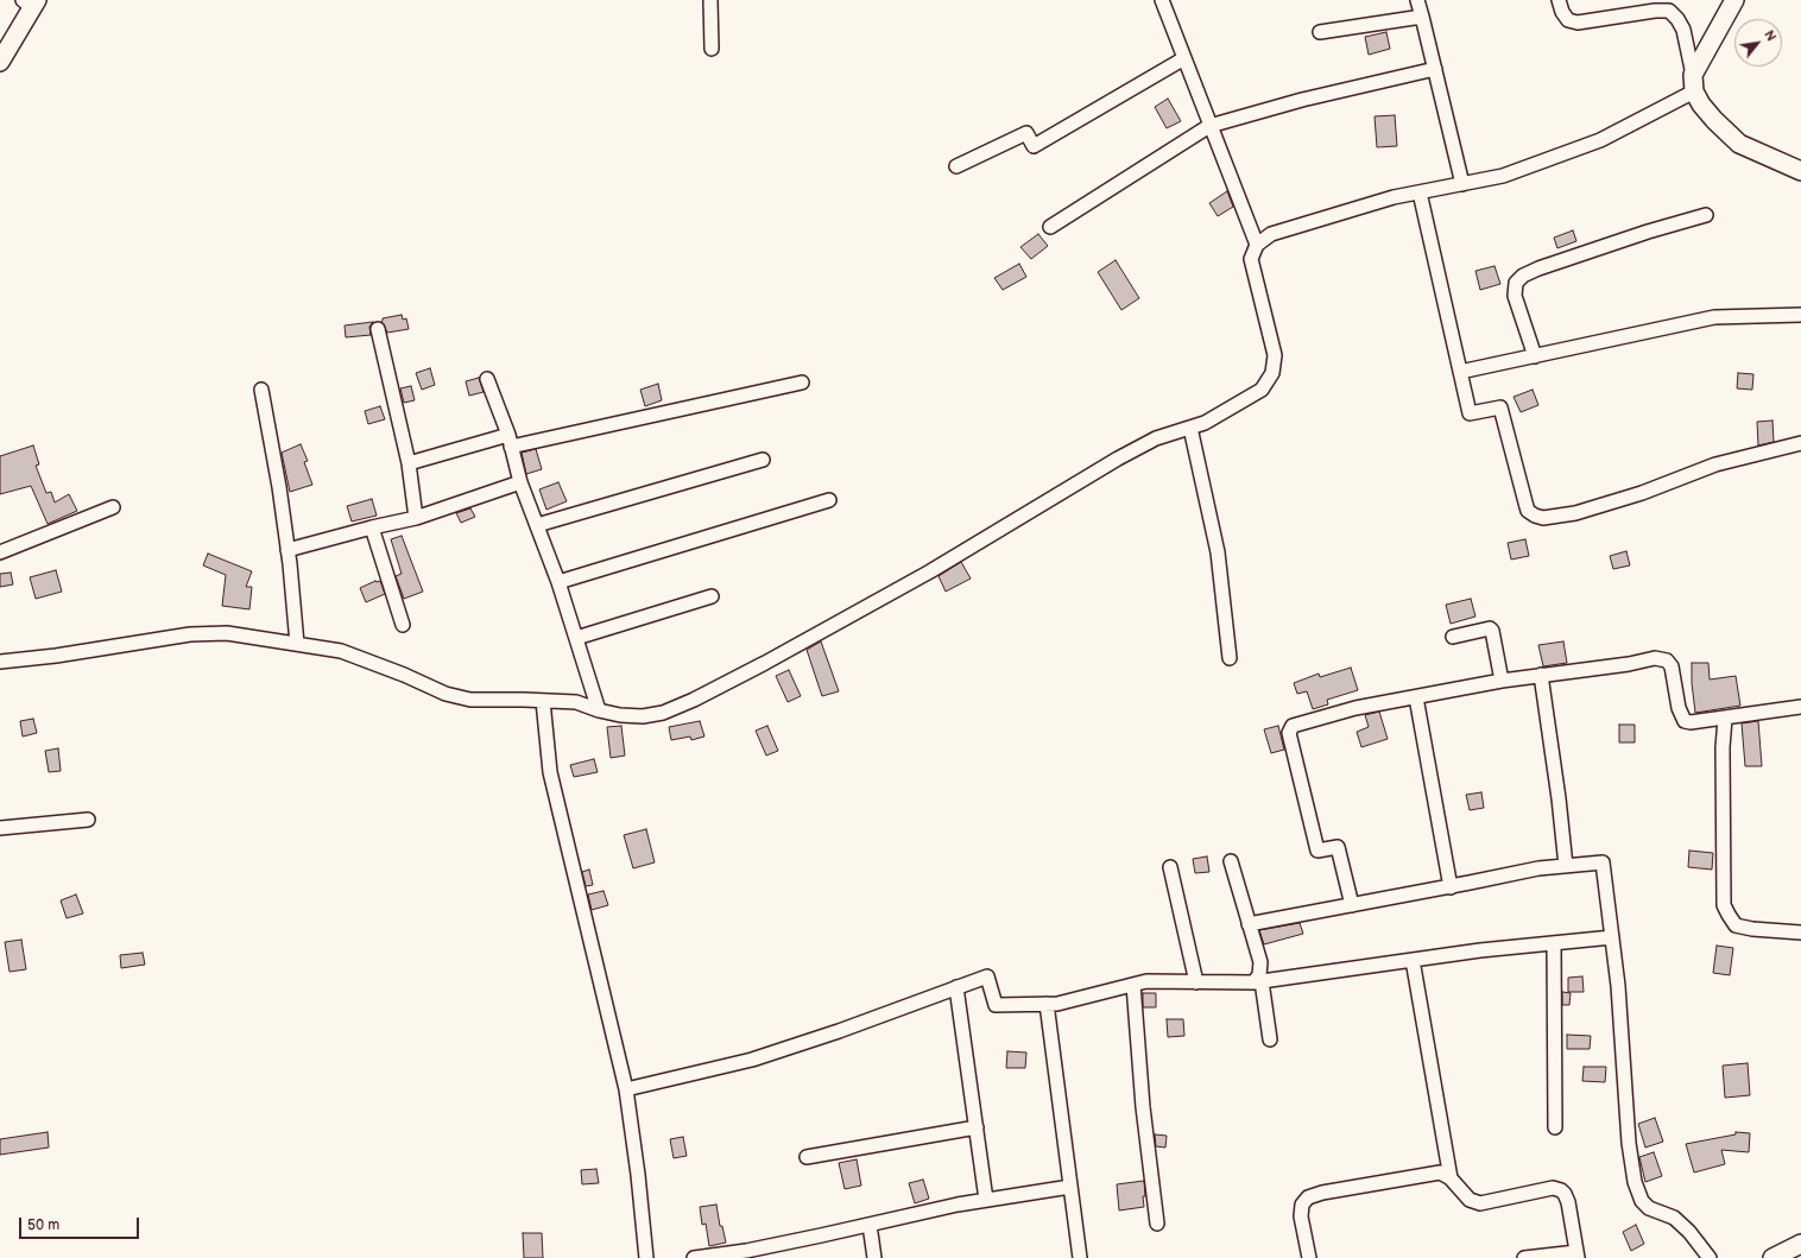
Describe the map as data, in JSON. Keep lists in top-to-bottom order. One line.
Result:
{"scale_bar":"50 m","north":"top right"}
